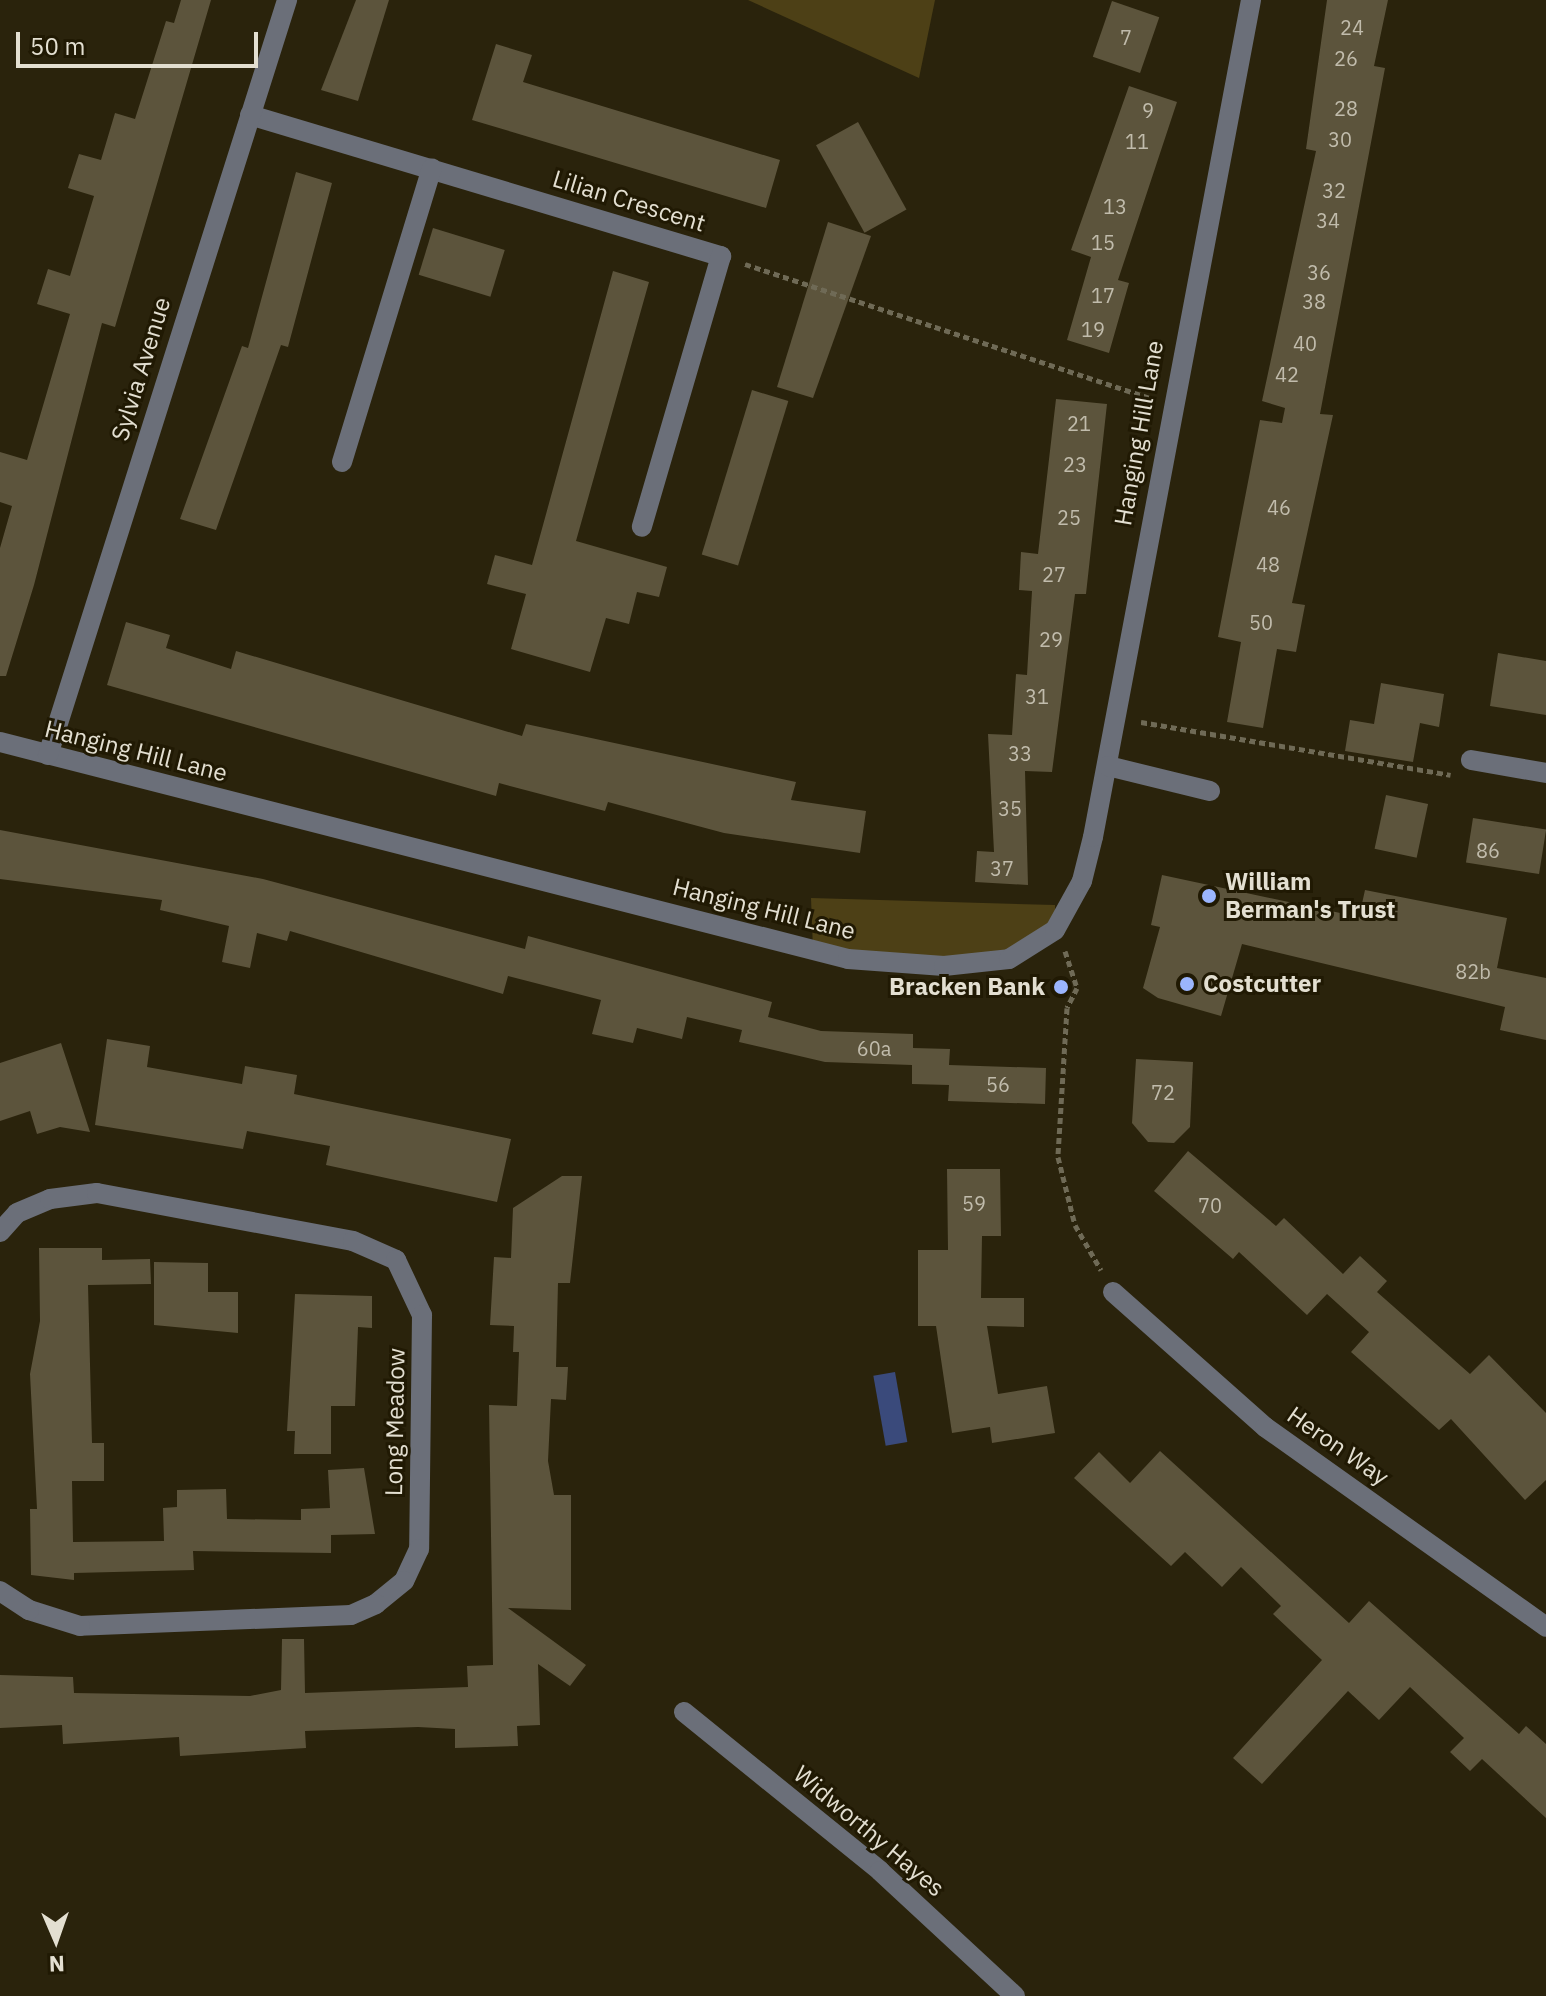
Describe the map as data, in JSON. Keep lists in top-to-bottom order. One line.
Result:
{"streets":{"street":["Lilian Crescent","Sylvia Avenue","Hanging Hill Lane","Long Meadow","Heron Way","Widworthy Hayes"]},"crossings":[["Lilian Crescent","Sylvia Avenue"],["Sylvia Avenue","Hanging Hill Lane"]],"places":["William Berman's Trust","Costcutter","Bracken Bank"],"house_numbers":["24","7","26","28","9","30","11","32","13","34","15","36","17","38","19","40","42","21","23","46","25","48","27","50","29","31","33","35","86","37","82b","60a","56","72","59","70"],"scale_bar":"50 m","north":"bottom"}
